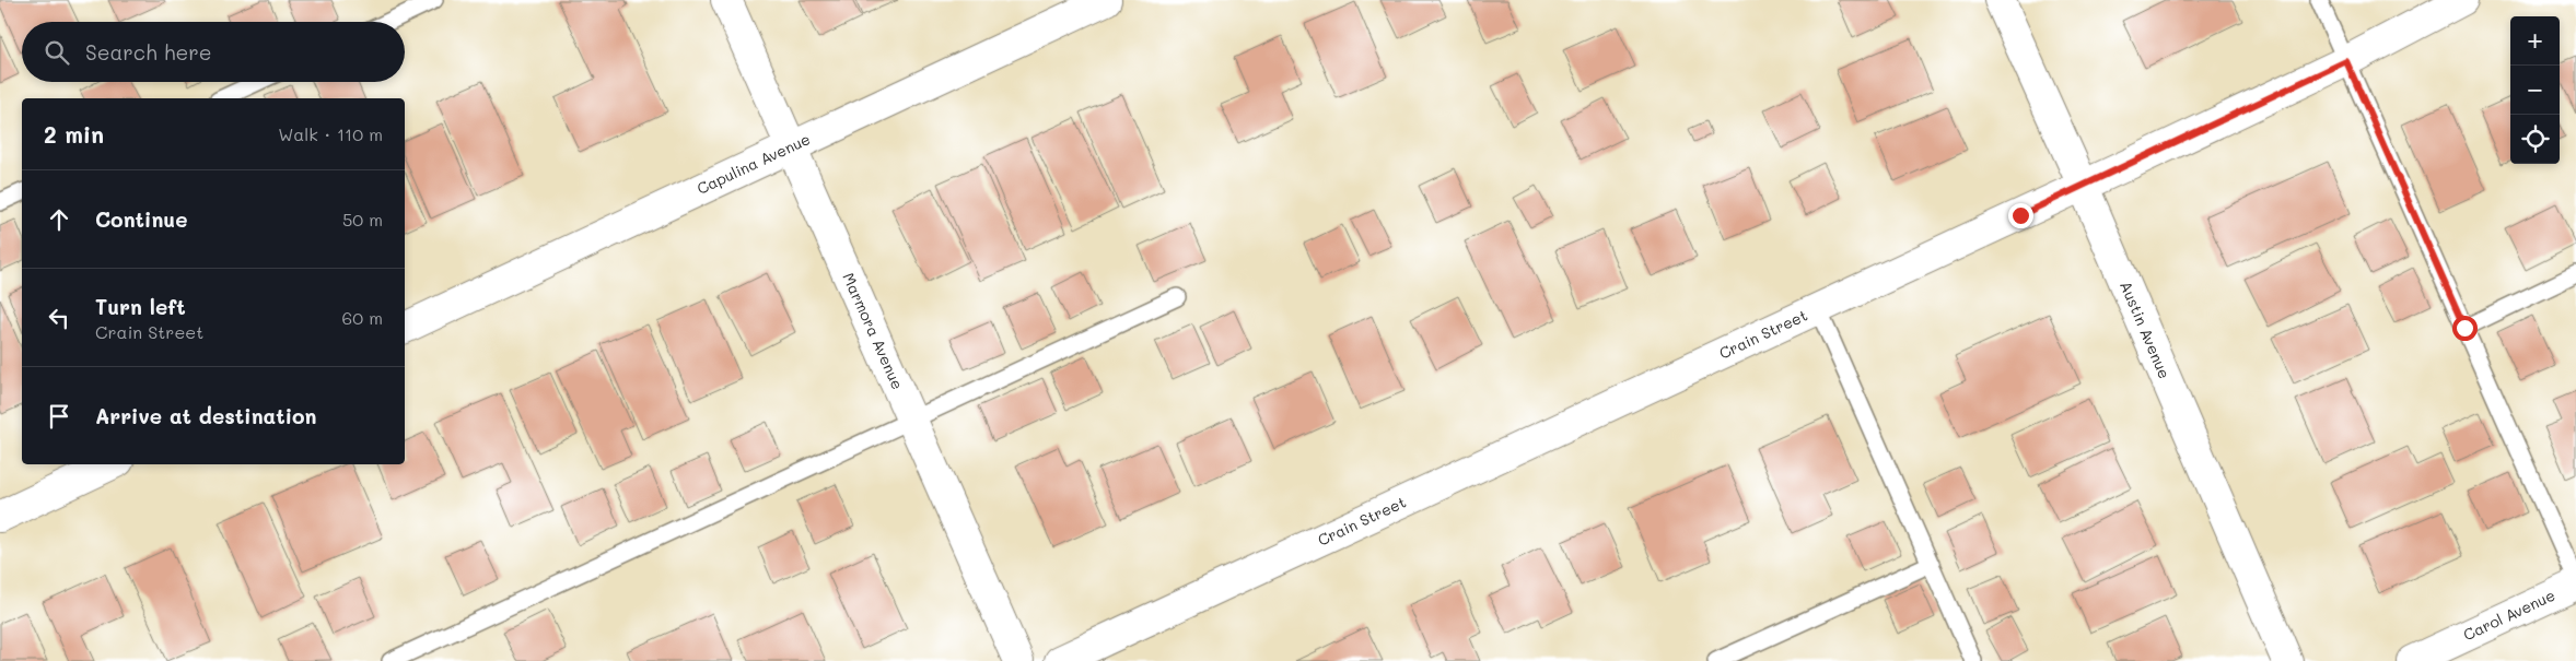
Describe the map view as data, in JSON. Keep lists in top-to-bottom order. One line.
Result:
{"streets":{"street":["Capulina Avenue","Austin Avenue","Marmora Avenue","Crain Street","Carol Avenue"]},"crossings":[["Capulina Avenue","Marmora Avenue"],["Austin Avenue","Crain Street"]],"page":{"map_buttons":["+","−"],"search":"Search here","heading":["2 min","Walk · 110 m"],"list":[["Continue","50 m"],["Turn left","Crain Street","60 m"],"Arrive at destination"]}}
